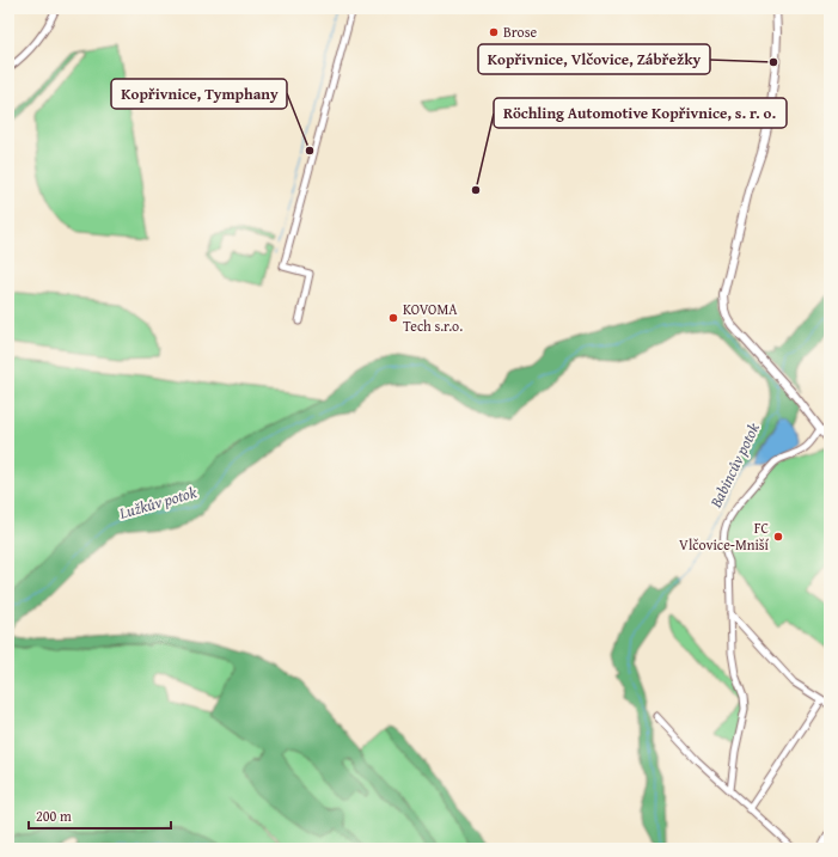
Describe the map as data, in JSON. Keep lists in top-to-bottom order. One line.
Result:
{"water":["Babincův potok","Lužkův potok"],"places":["Brose","Kopřivnice, Vlčovice, Zábřežky","Kopřivnice, Tymphany","Röchling Automotive Kopřivnice, s. r. o.","KOVOMA Tech s.r.o.","FC Vlčovice-Mniší"],"scale_bar":"200 m"}
